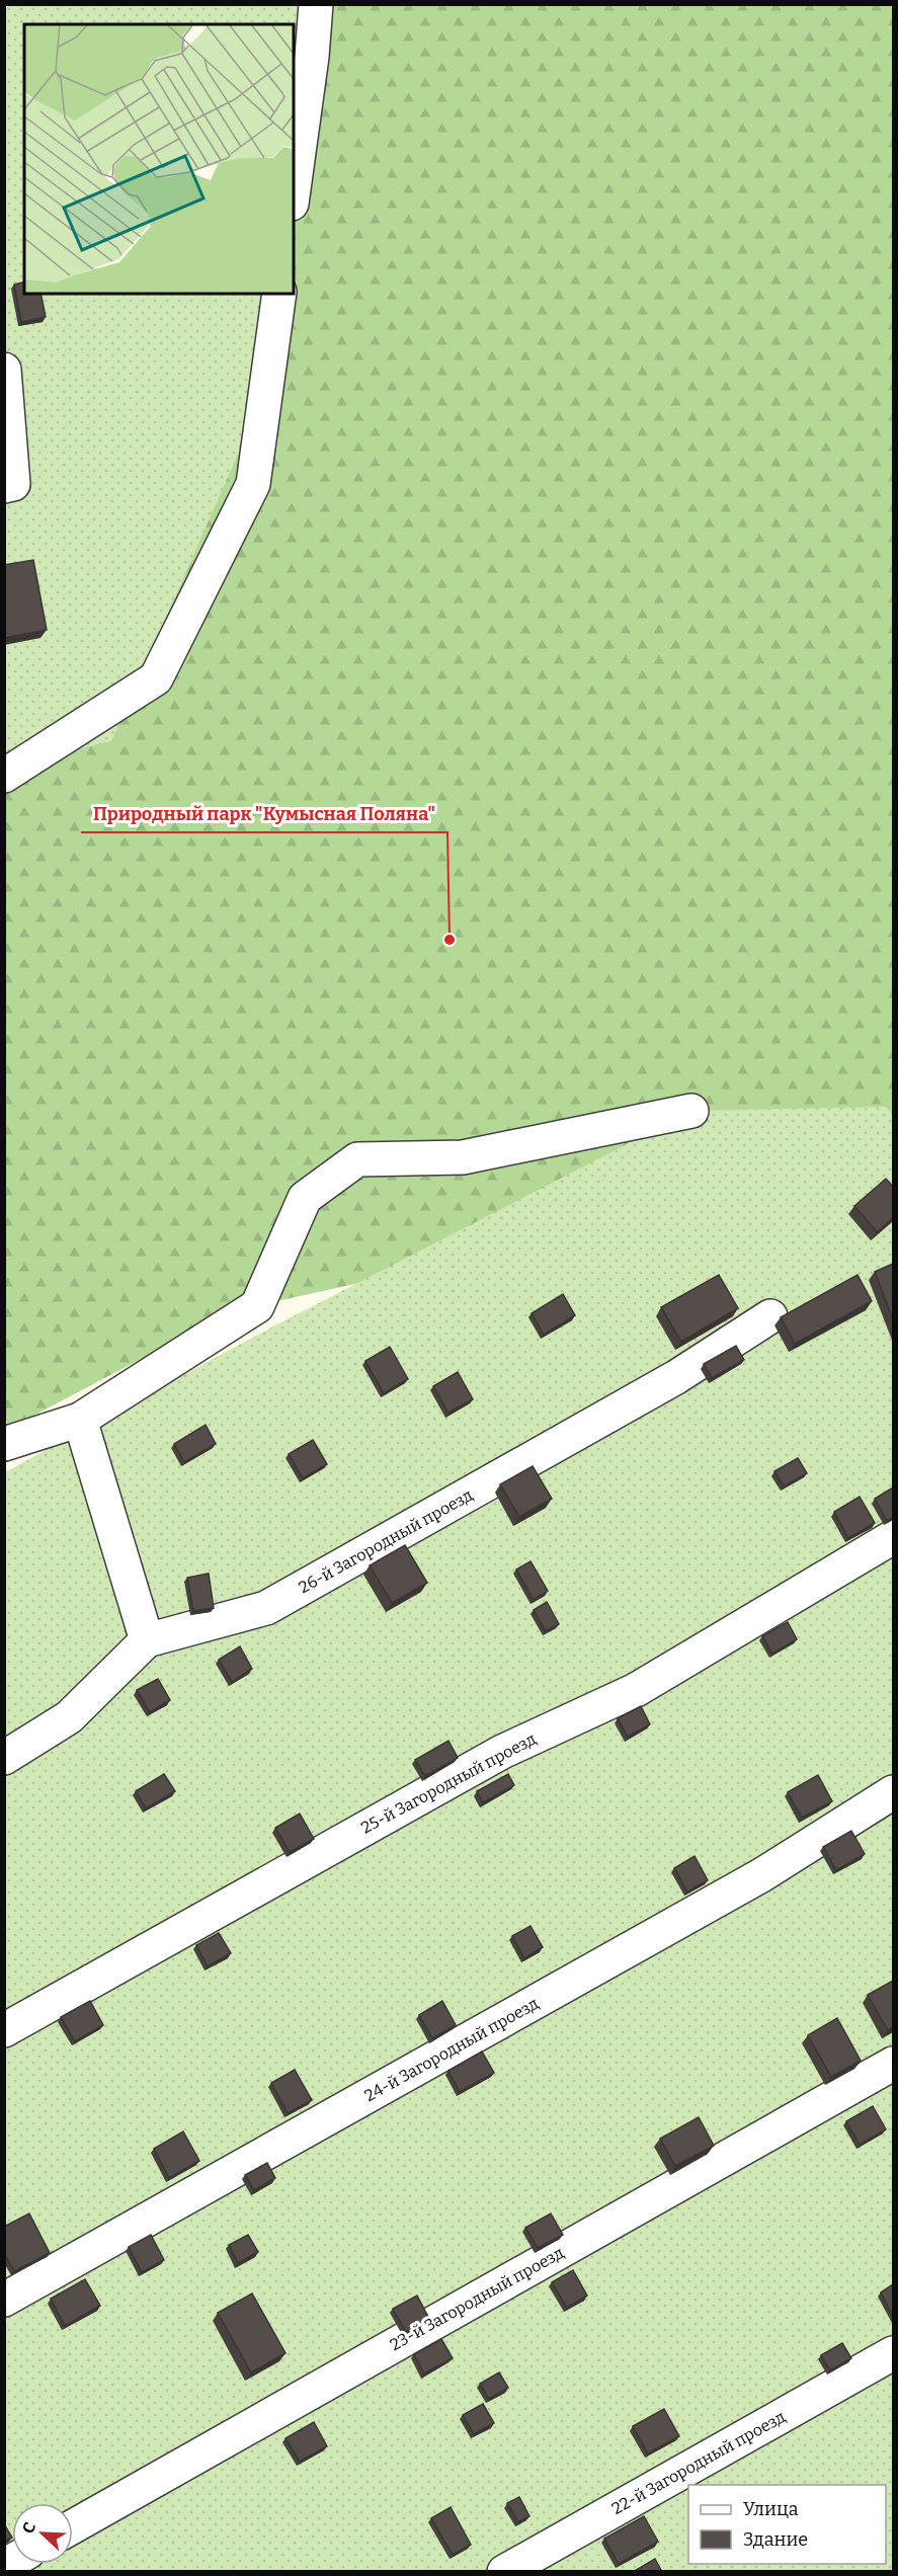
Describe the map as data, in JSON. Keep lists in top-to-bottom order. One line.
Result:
{"streets":{"lane":["26-й Загородный проезд","25-й Загородный проезд","24-й Загородный проезд","23-й Загородный проезд","22-й Загородный проезд"]},"places":["Природный парк \"Кумысная Поляна\""],"legend":["Улица","Здание"],"north":"top left"}
